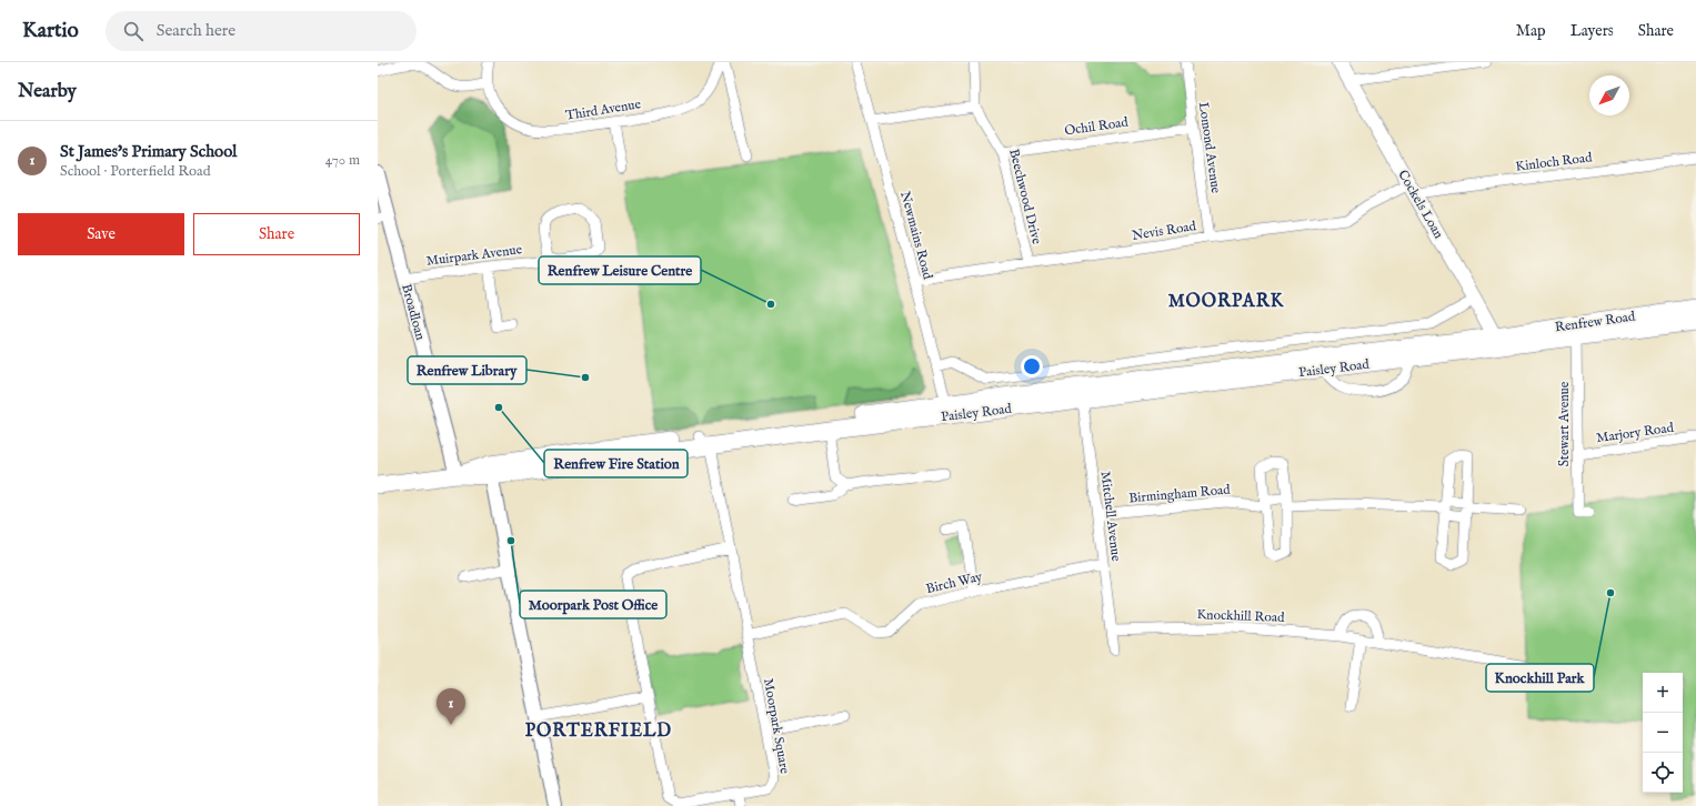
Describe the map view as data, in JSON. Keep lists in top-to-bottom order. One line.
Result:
{"streets":{"main road":["Cockels Loan","Renfrew Road","Paisley Road"],"street":["Third Avenue","Ochil Road","Lomond Avenue","Kinloch Road","Beechwood Drive","Nevis Road","Newmains Road","Muirpark Avenue","Broadloan","Stewart Avenue","Marjory Road","Birmingham Road","Mitchell Avenue","Birch Way","Knockhill Road","Moorpark Square"]},"crossings":[["Ochil Road","Lomond Avenue"],["Ochil Road","Beechwood Drive"],["Lomond Avenue","Nevis Road"],["Kinloch Road","Cockels Loan"],["Kinloch Road","Nevis Road"],["Beechwood Drive","Nevis Road"],["Cockels Loan","Nevis Road"],["Cockels Loan","Renfrew Road"],["Cockels Loan","Paisley Road"],["Nevis Road","Newmains Road"],["Newmains Road","Paisley Road"],["Muirpark Avenue","Broadloan"],["Broadloan","Paisley Road"],["Renfrew Road","Paisley Road"],["Renfrew Road","Stewart Avenue"],["Paisley Road","Mitchell Avenue"],["Paisley Road","Moorpark Square"],["Stewart Avenue","Marjory Road"],["Birmingham Road","Mitchell Avenue"],["Mitchell Avenue","Birch Way"],["Mitchell Avenue","Knockhill Road"],["Birch Way","Moorpark Square"]],"districts":["MOORPARK","PORTERFIELD"],"places":["Renfrew Leisure Centre","Renfrew Library","Renfrew Fire Station","Moorpark Post Office","Knockhill Park"],"north":"bottom left","page":{"header":"Kartio","search":"Search here","nav":["Map","Layers","Share"],"heading":"Nearby","list":[{"mark":"1","name":"St James's Primary School","note":"School · Porterfield Road","value":"470 m"}],"buttons":["Save","Share"],"map_buttons":["+","−"],"pins":"1"}}
